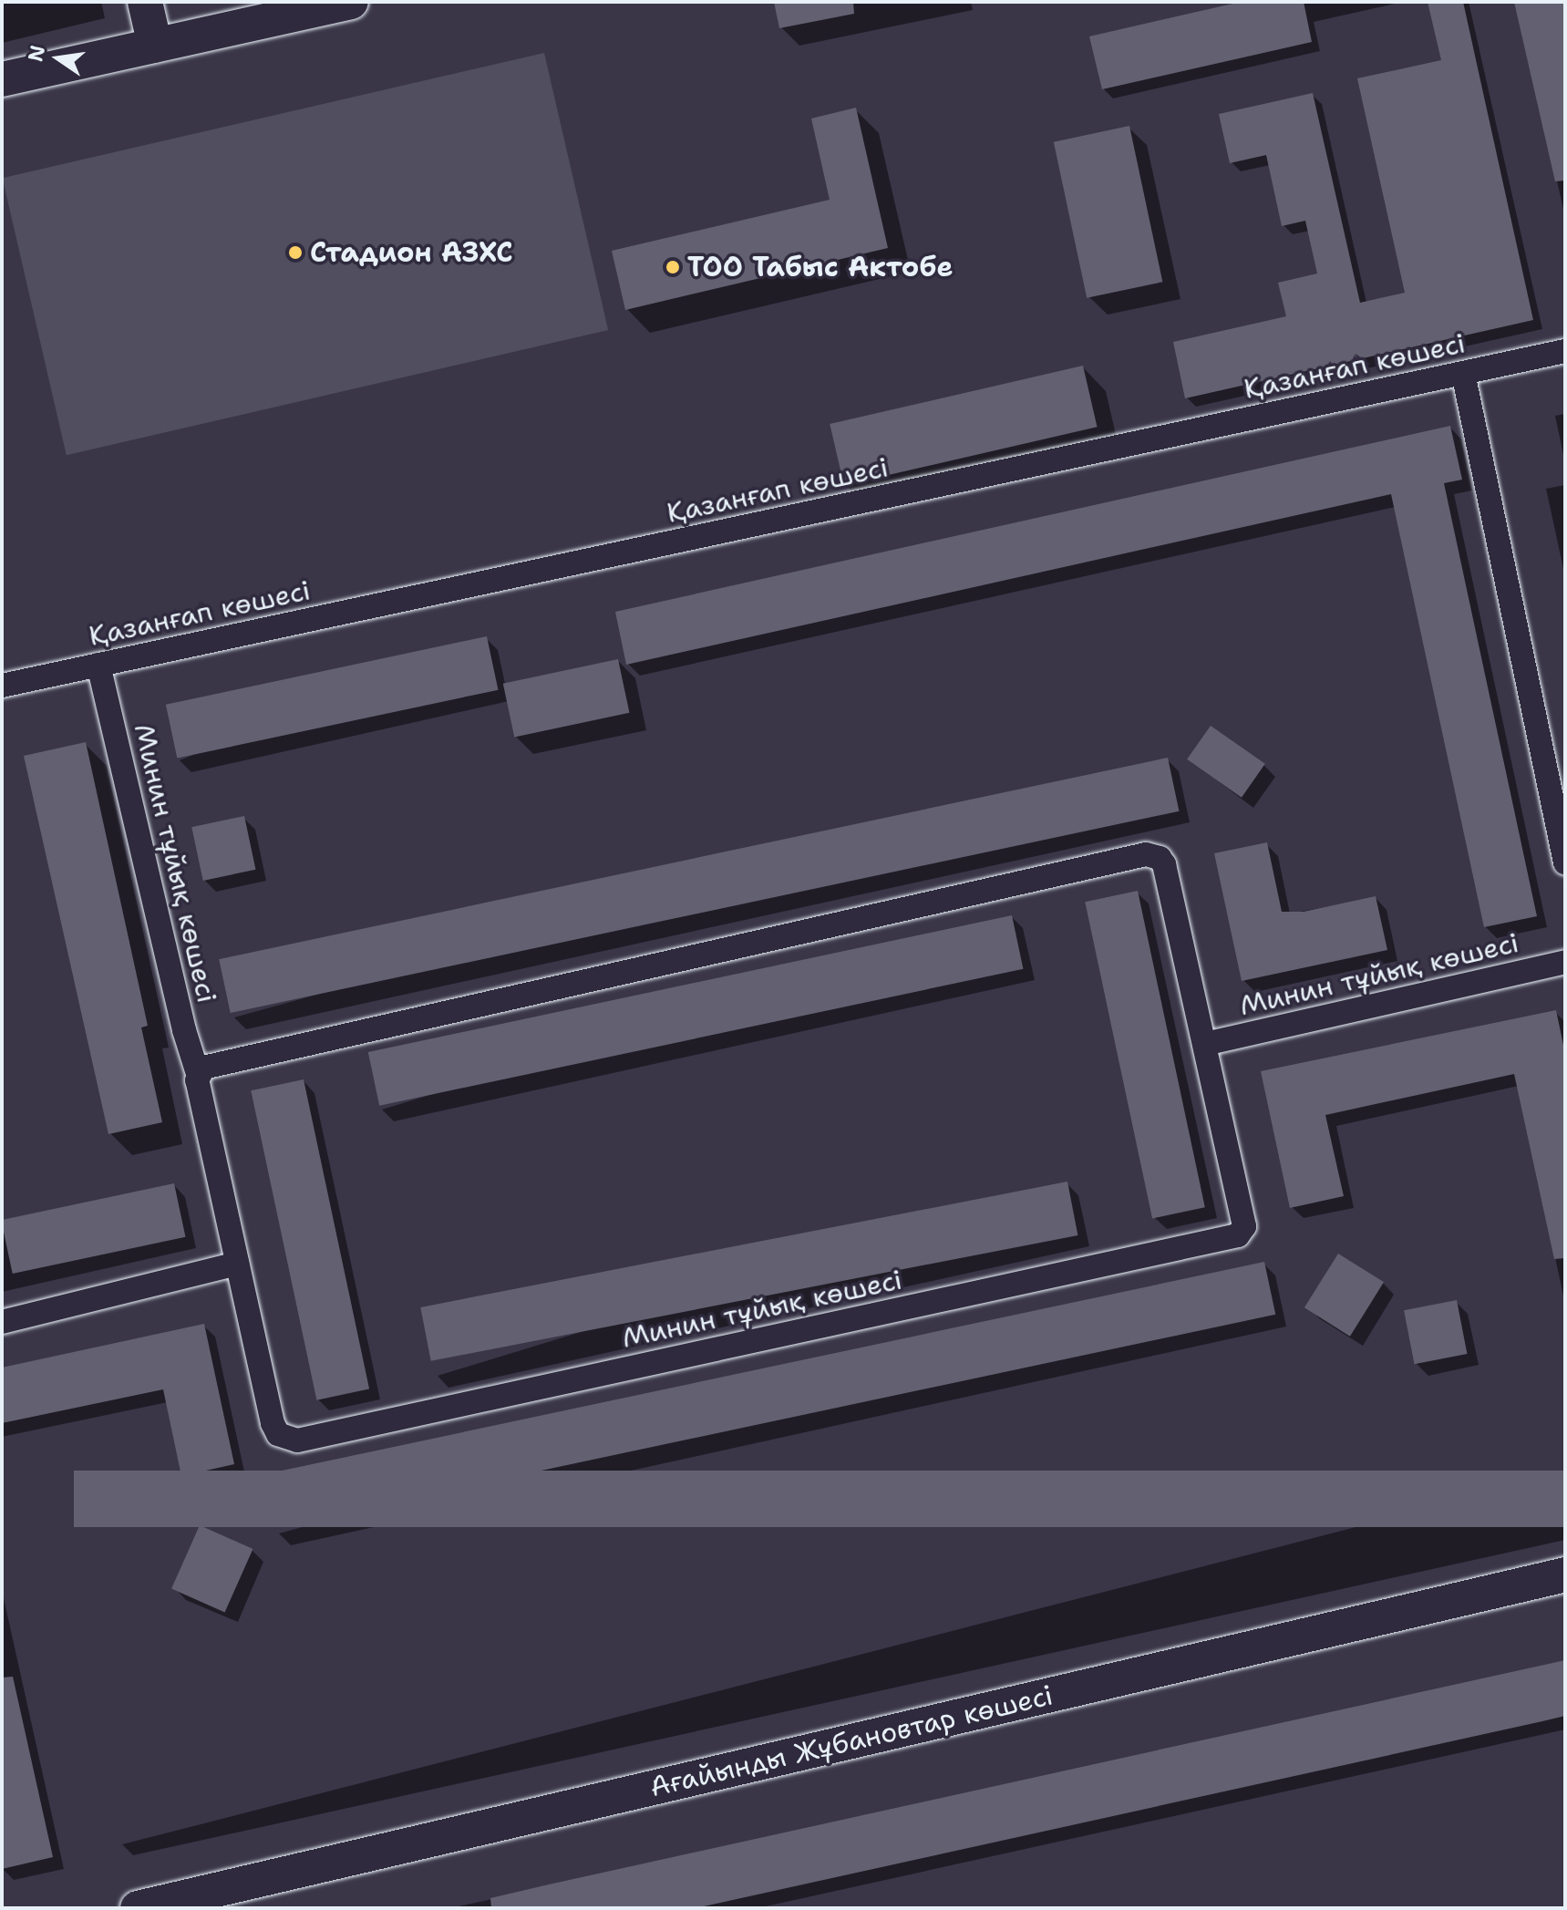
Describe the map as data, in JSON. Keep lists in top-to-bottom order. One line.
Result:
{"streets":{"street":["Қазанғап көшесі","Минин тұйық көшесі","Ағайынды Жұбановтар көшесі"]},"crossings":[["Қазанғап көшесі","Минин тұйық көшесі"]],"places":["Стадион АЗХС","ТОО Табыс Актобе"],"north":"left"}
